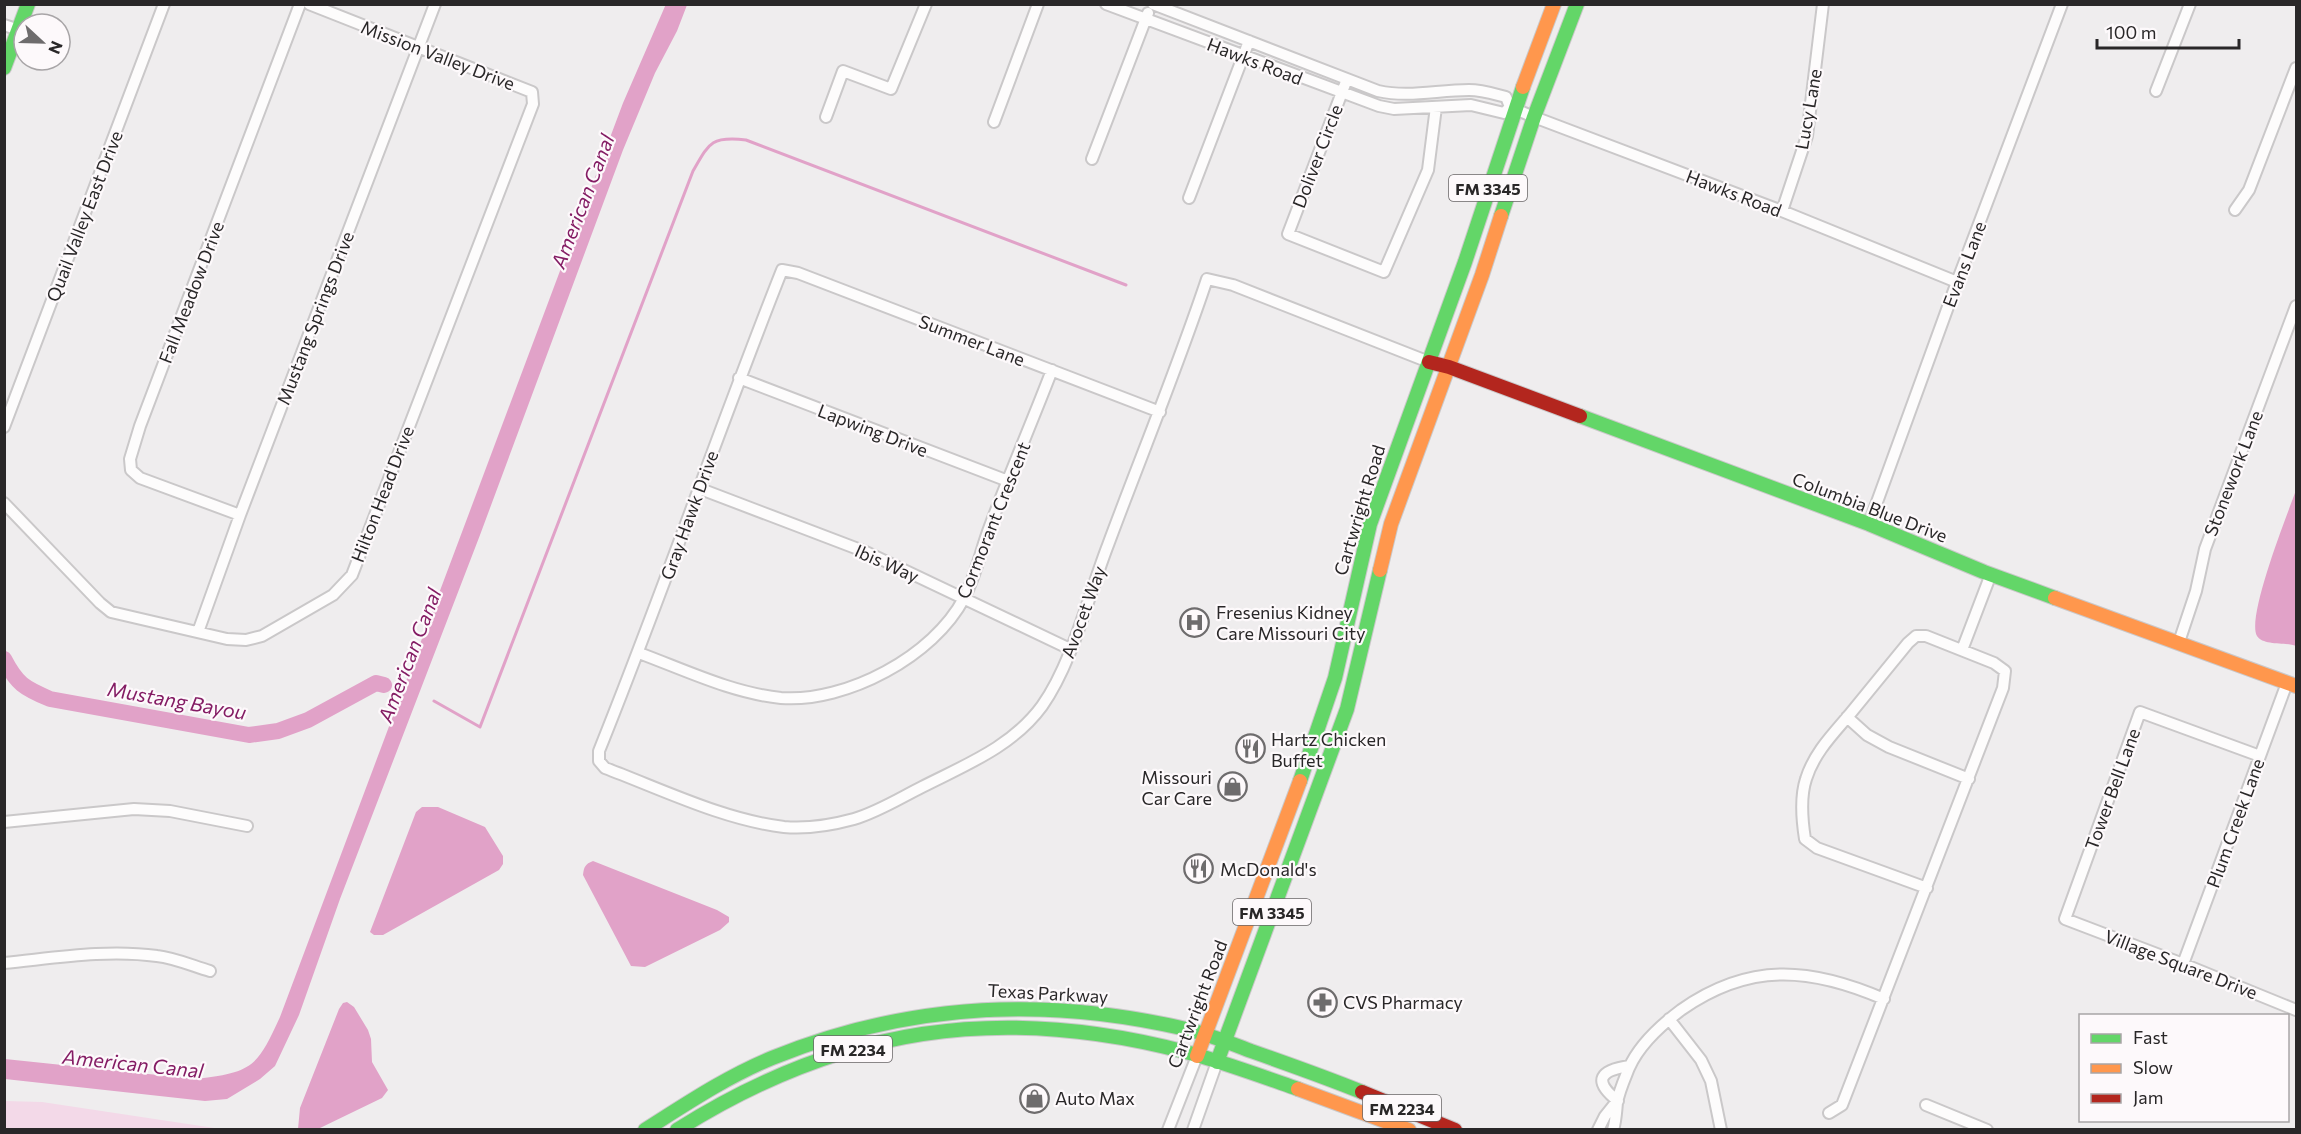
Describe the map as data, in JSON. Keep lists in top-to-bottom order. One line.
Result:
{"streets":{"main road":["FM 3345","Columbia Blue Drive","Cartwright Road","Texas Parkway","FM 2234"],"street":["Mission Valley Drive","Hawks Road","Lucy Lane","Doliver Circle","Quail Valley East Drive","Evans Lane","Fall Meadow Drive","Mustang Springs Drive","Summer Lane","Lapwing Drive","Stonework Lane","Hilton Head Drive","Gray Hawk Drive","Cormorant Crescent","Ibis Way","Avocet Way","Tower Bell Lane","Plum Creek Lane","Village Square Drive"]},"crossings":[["Mission Valley Drive","Mustang Springs Drive"],["Mission Valley Drive","Hilton Head Drive"],["Hawks Road","Lucy Lane"],["Hawks Road","Doliver Circle"],["Hawks Road","Evans Lane"],["Hawks Road","Cartwright Road"],["Evans Lane","Columbia Blue Drive"],["Fall Meadow Drive","Mustang Springs Drive"],["Mustang Springs Drive","Hilton Head Drive"],["Summer Lane","Gray Hawk Drive"],["Summer Lane","Cormorant Crescent"],["Summer Lane","Avocet Way"],["Lapwing Drive","Gray Hawk Drive"],["Lapwing Drive","Cormorant Crescent"],["Stonework Lane","Columbia Blue Drive"],["Columbia Blue Drive","Cartwright Road"],["Columbia Blue Drive","Avocet Way"],["Columbia Blue Drive","Plum Creek Lane"],["Cartwright Road","Avocet Way"],["Cartwright Road","Texas Parkway"],["Gray Hawk Drive","Cormorant Crescent"],["Gray Hawk Drive","Ibis Way"],["Gray Hawk Drive","Avocet Way"],["Cormorant Crescent","Ibis Way"],["Ibis Way","Avocet Way"],["Tower Bell Lane","Plum Creek Lane"],["Tower Bell Lane","Village Square Drive"],["Plum Creek Lane","Village Square Drive"]],"water":["American Canal","Mustang Bayou"],"places":{"hospital":["Fresenius Kidney Care Missouri City"],"restaurant":["Hartz Chicken Buffet","McDonald's"],"shop":["Missouri Car Care","Auto Max"],"pharmacy":["CVS Pharmacy"]},"legend":["Fast","Slow","Jam"],"scale_bar":"100 m","north":"right"}
